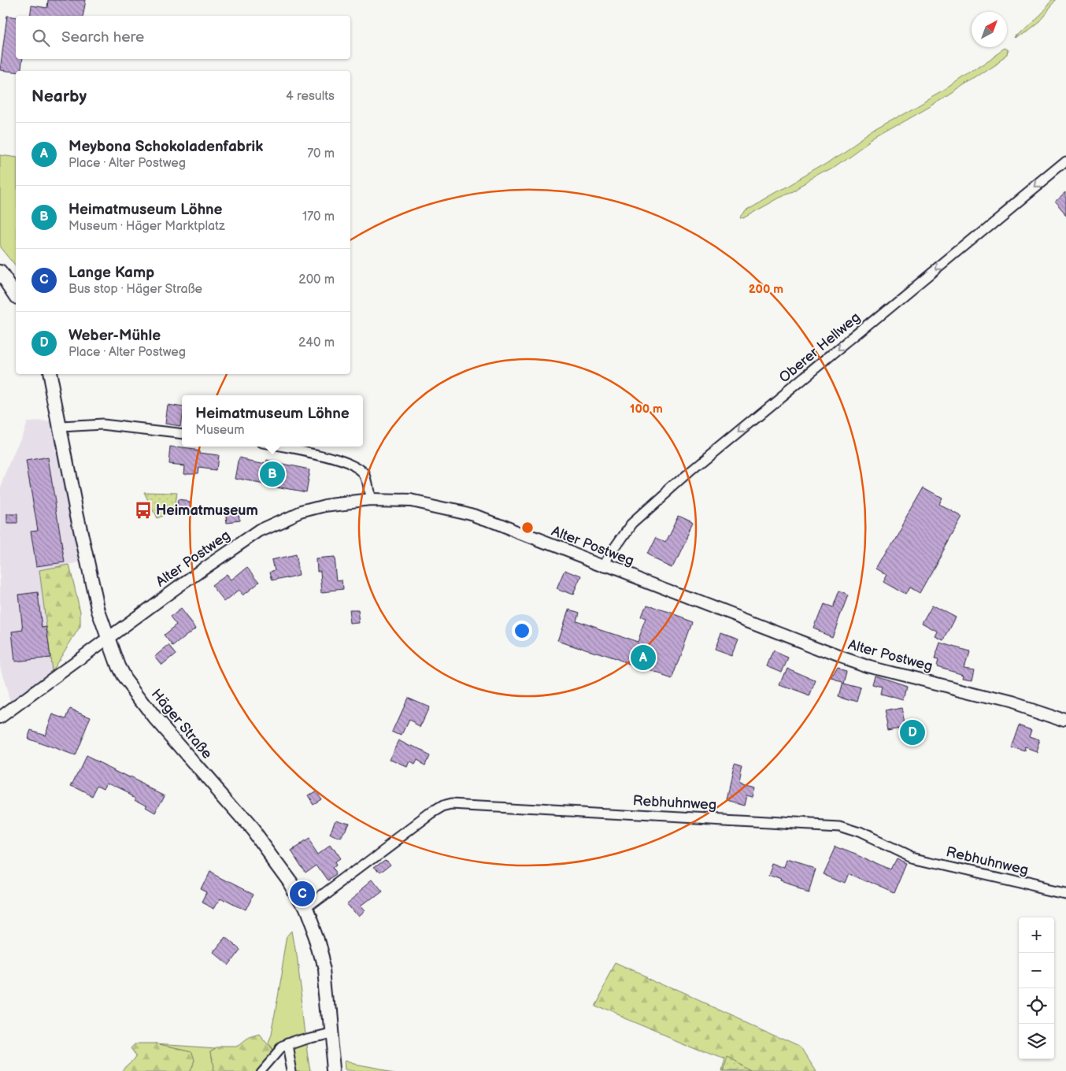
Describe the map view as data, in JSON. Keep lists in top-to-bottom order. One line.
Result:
{"streets":{"main road":["Häger Straße"],"street":["Oberer Hellweg","Alter Postweg","Rebhuhnweg"]},"crossings":[["Oberer Hellweg","Alter Postweg"],["Alter Postweg","Häger Straße"],["Häger Straße","Rebhuhnweg"]],"one_way":["Oberer Hellweg"],"places":{"bus stop":["Heimatmuseum"]},"north":"top right","page":{"search":"Search here","heading":["Nearby","4 results"],"list":[{"mark":"A","name":"Meybona Schokoladenfabrik","note":"Place · Alter Postweg","value":"70 m"},{"mark":"B","name":"Heimatmuseum Löhne","note":"Museum · Häger Marktplatz","value":"170 m"},{"mark":"C","name":"Lange Kamp","note":"Bus stop · Häger Straße","value":"200 m"},{"mark":"D","name":"Weber-Mühle","note":"Place · Alter Postweg","value":"240 m"}],"popup":["Heimatmuseum Löhne","Museum"],"pins":["B","A","D","C"],"map_buttons":["+","−"]},"rings":["200 m","100 m"]}
